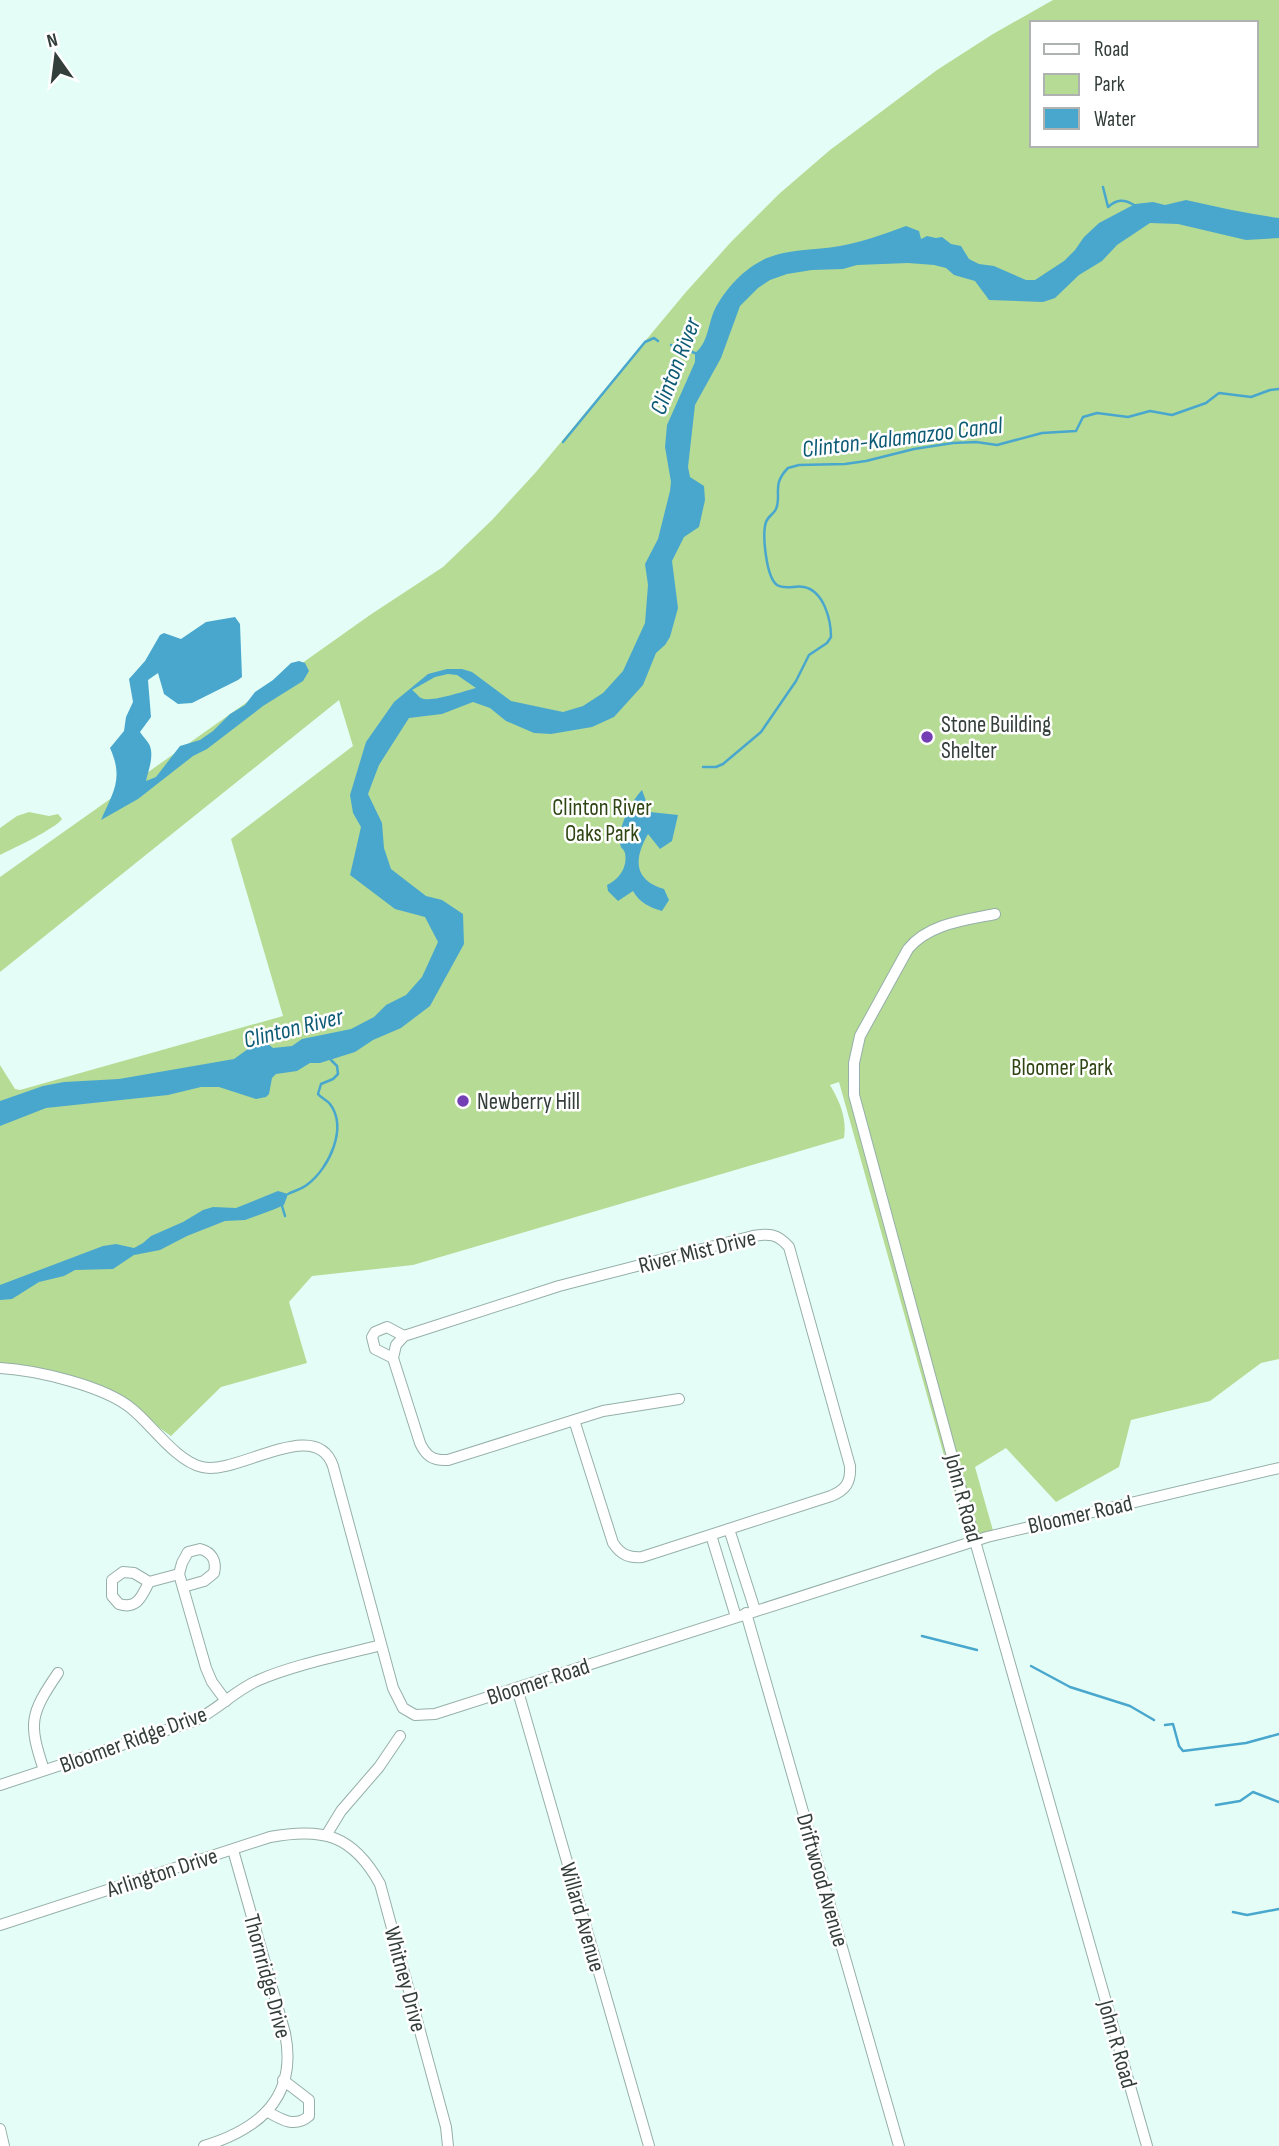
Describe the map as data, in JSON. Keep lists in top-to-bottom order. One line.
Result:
{"streets":{"street":["River Mist Drive","John R Road","Bloomer Road","Bloomer Ridge Drive","Arlington Drive","Driftwood Avenue","Willard Avenue","Thornridge Drive","Whitney Drive"]},"crossings":[["John R Road","Bloomer Road"],["Bloomer Road","Bloomer Ridge Drive"],["Bloomer Road","Driftwood Avenue"],["Bloomer Road","Willard Avenue"],["Arlington Drive","Thornridge Drive"],["Arlington Drive","Whitney Drive"]],"water":["Clinton River","Clinton-Kalamazoo Canal"],"parks":["Clinton River Oaks Park","Bloomer Park"],"places":["Stone Building Shelter","Newberry Hill"],"legend":["Road","Park","Water"],"north":"top"}
